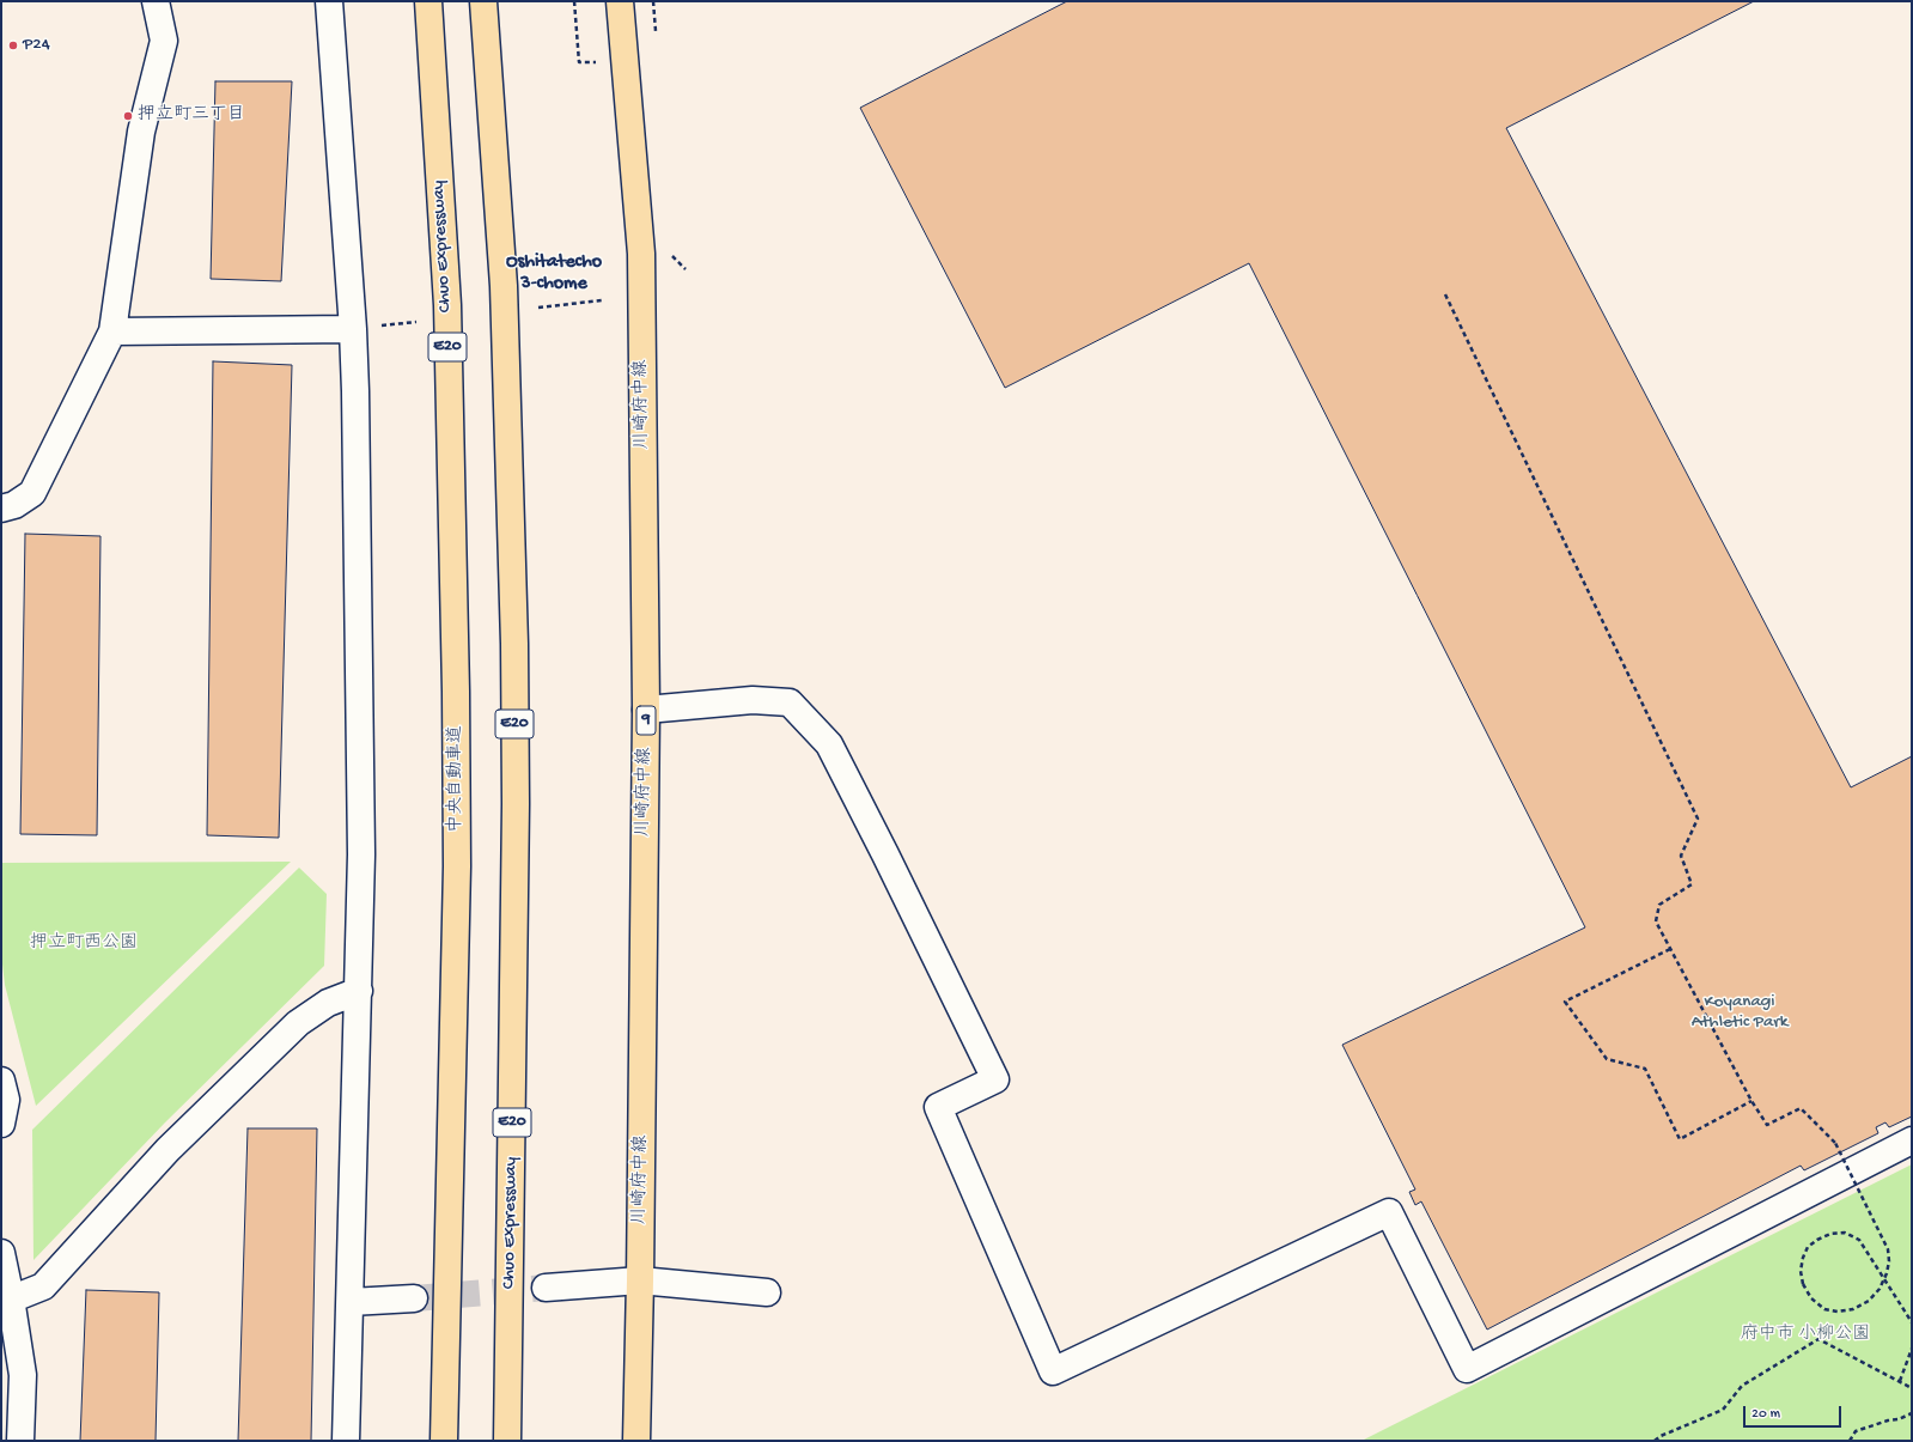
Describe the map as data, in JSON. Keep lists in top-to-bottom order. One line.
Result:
{"streets":{"main road":["Chuo Expressway","E20","川崎府中線","9","中央自動車道"]},"crossings":[["Chuo Expressway","中央自動車道"]],"districts":["Oshitatecho 3-chome"],"parks":["押立町西公園","Koyanagi Athletic Park","府中市 小柳公園"],"places":["P24","押立町三丁目"],"scale_bar":"20 m"}
